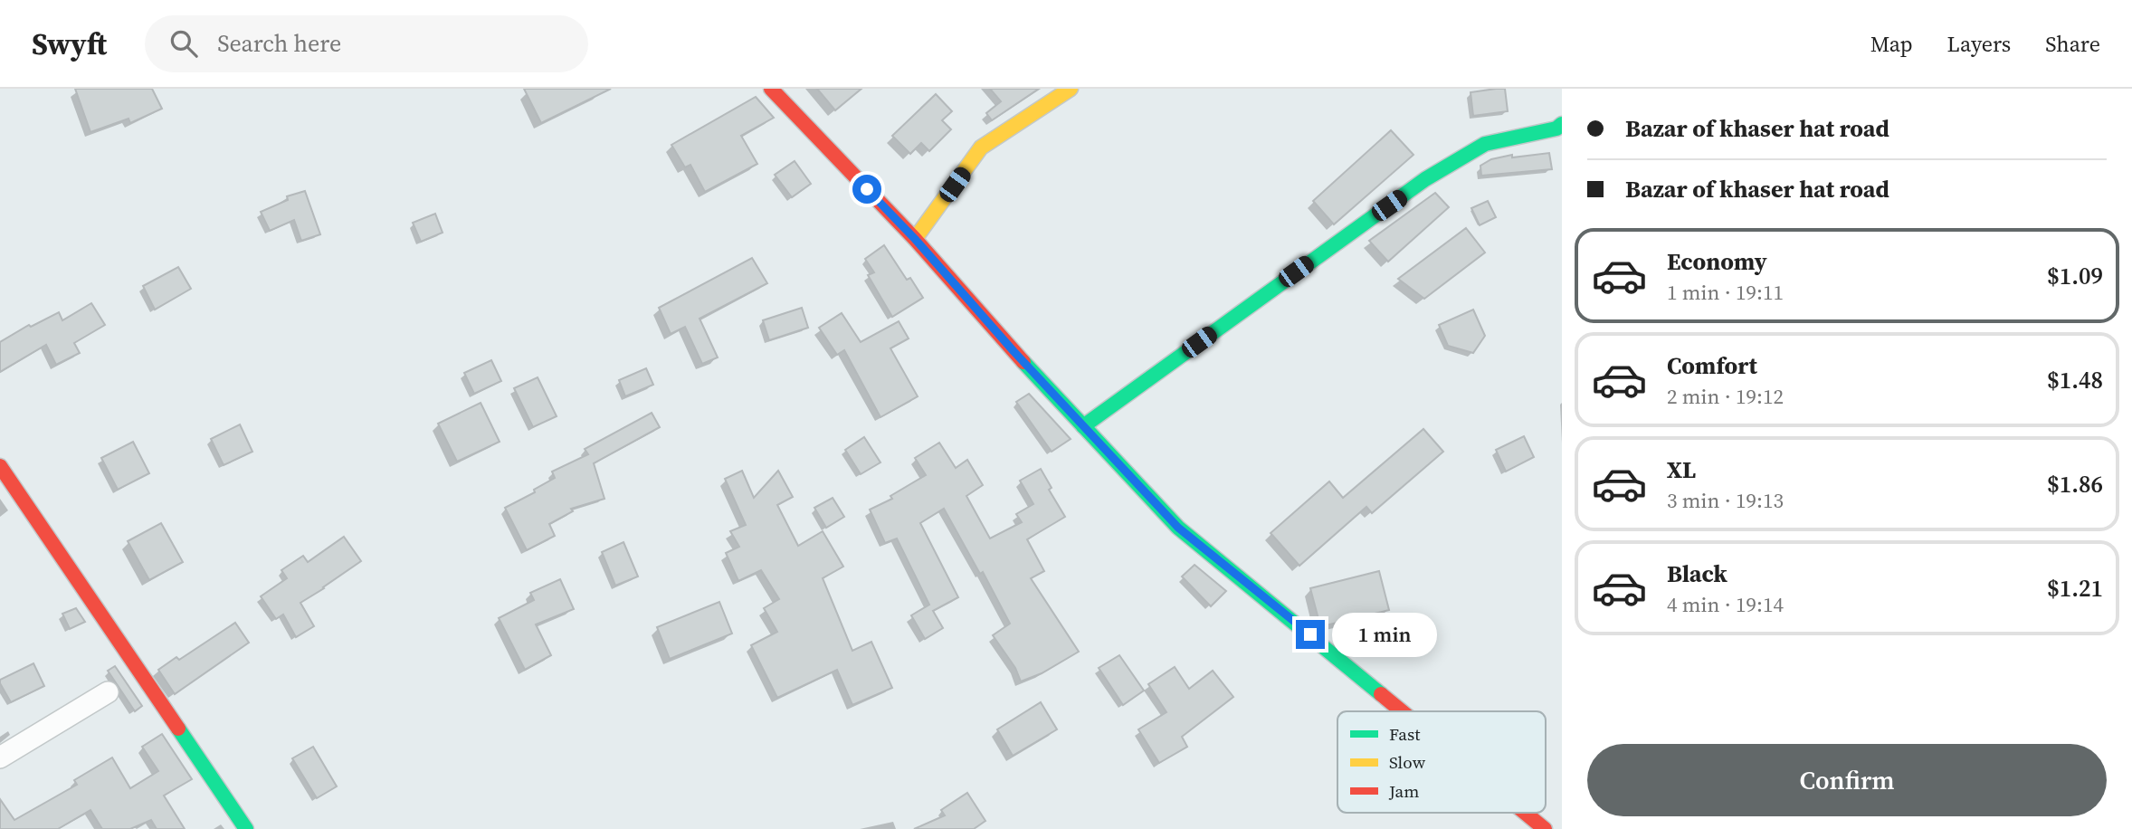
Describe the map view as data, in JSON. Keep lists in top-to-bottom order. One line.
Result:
{"legend":["Fast","Slow","Jam"],"page":{"header":"Swyft","search":"Search here","nav":["Map","Layers","Share"],"banner":["Bazar of khaser hat road","Bazar of khaser hat road"],"list":[{"name":"Economy","note":"1 min · 19:11","value":"$1.09"},{"name":"Comfort","note":"2 min · 19:12","value":"$1.48"},{"name":"XL","note":"3 min · 19:13","value":"$1.86"},{"name":"Black","note":"4 min · 19:14","value":"$1.21"}],"bubble":"1 min","buttons":"Confirm"}}
